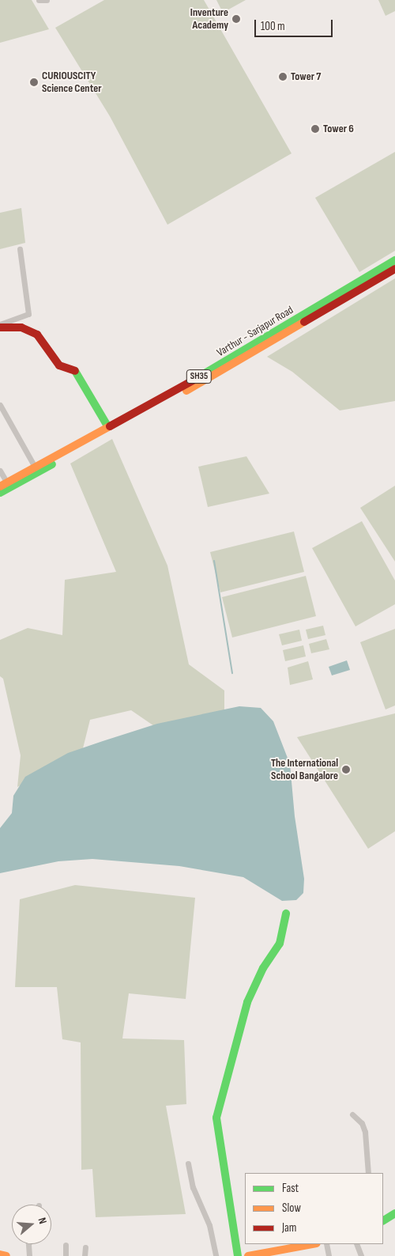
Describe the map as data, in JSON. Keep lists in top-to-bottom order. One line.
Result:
{"streets":{"main road":["Varthur - Sarjapur Road","SH35"]},"places":["Inventure Academy","Tower 7","CURIOUSCITY Science Center","Tower 6","The International School Bangalore"],"legend":["Fast","Slow","Jam"],"scale_bar":"100 m","north":"right"}
